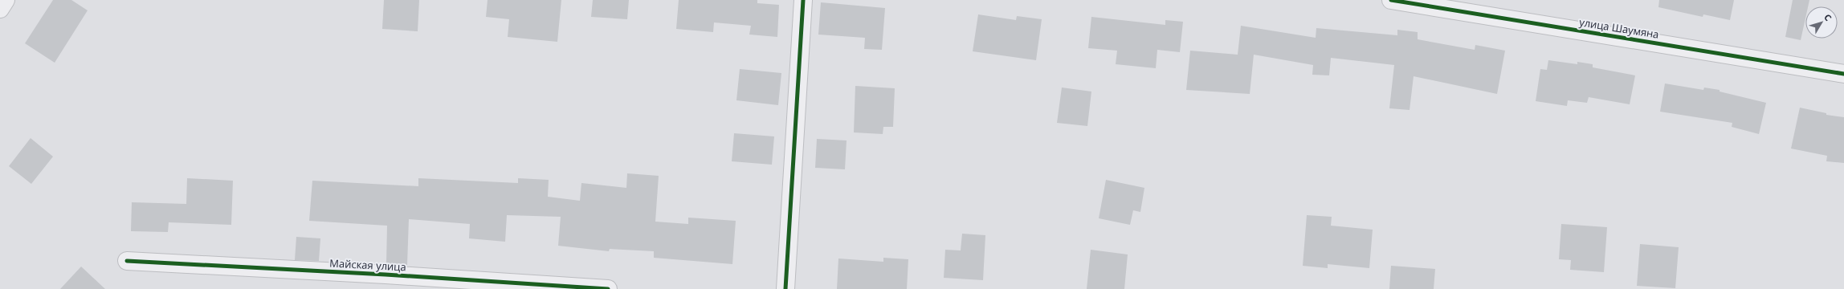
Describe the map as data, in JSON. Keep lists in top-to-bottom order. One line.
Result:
{"streets":{"street":["улица Шаумяна","Майская улица"]},"north":"top right"}
